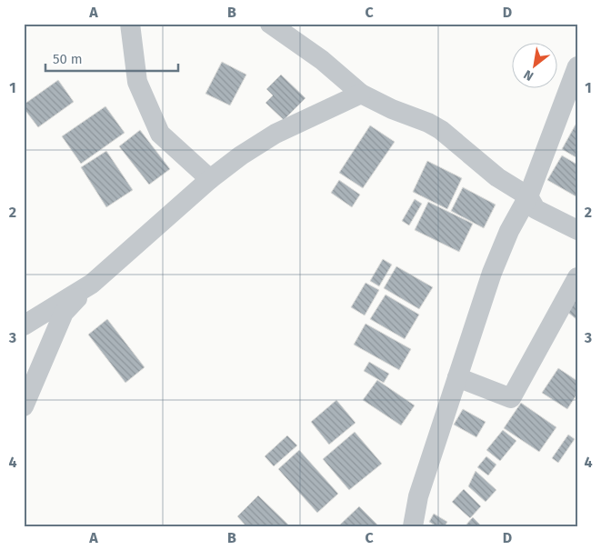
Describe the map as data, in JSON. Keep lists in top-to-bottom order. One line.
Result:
{"scale_bar":"50 m","north":"bottom left","grid":{"columns":["A","B","C","D"],"rows":["1","2","3","4"]}}
